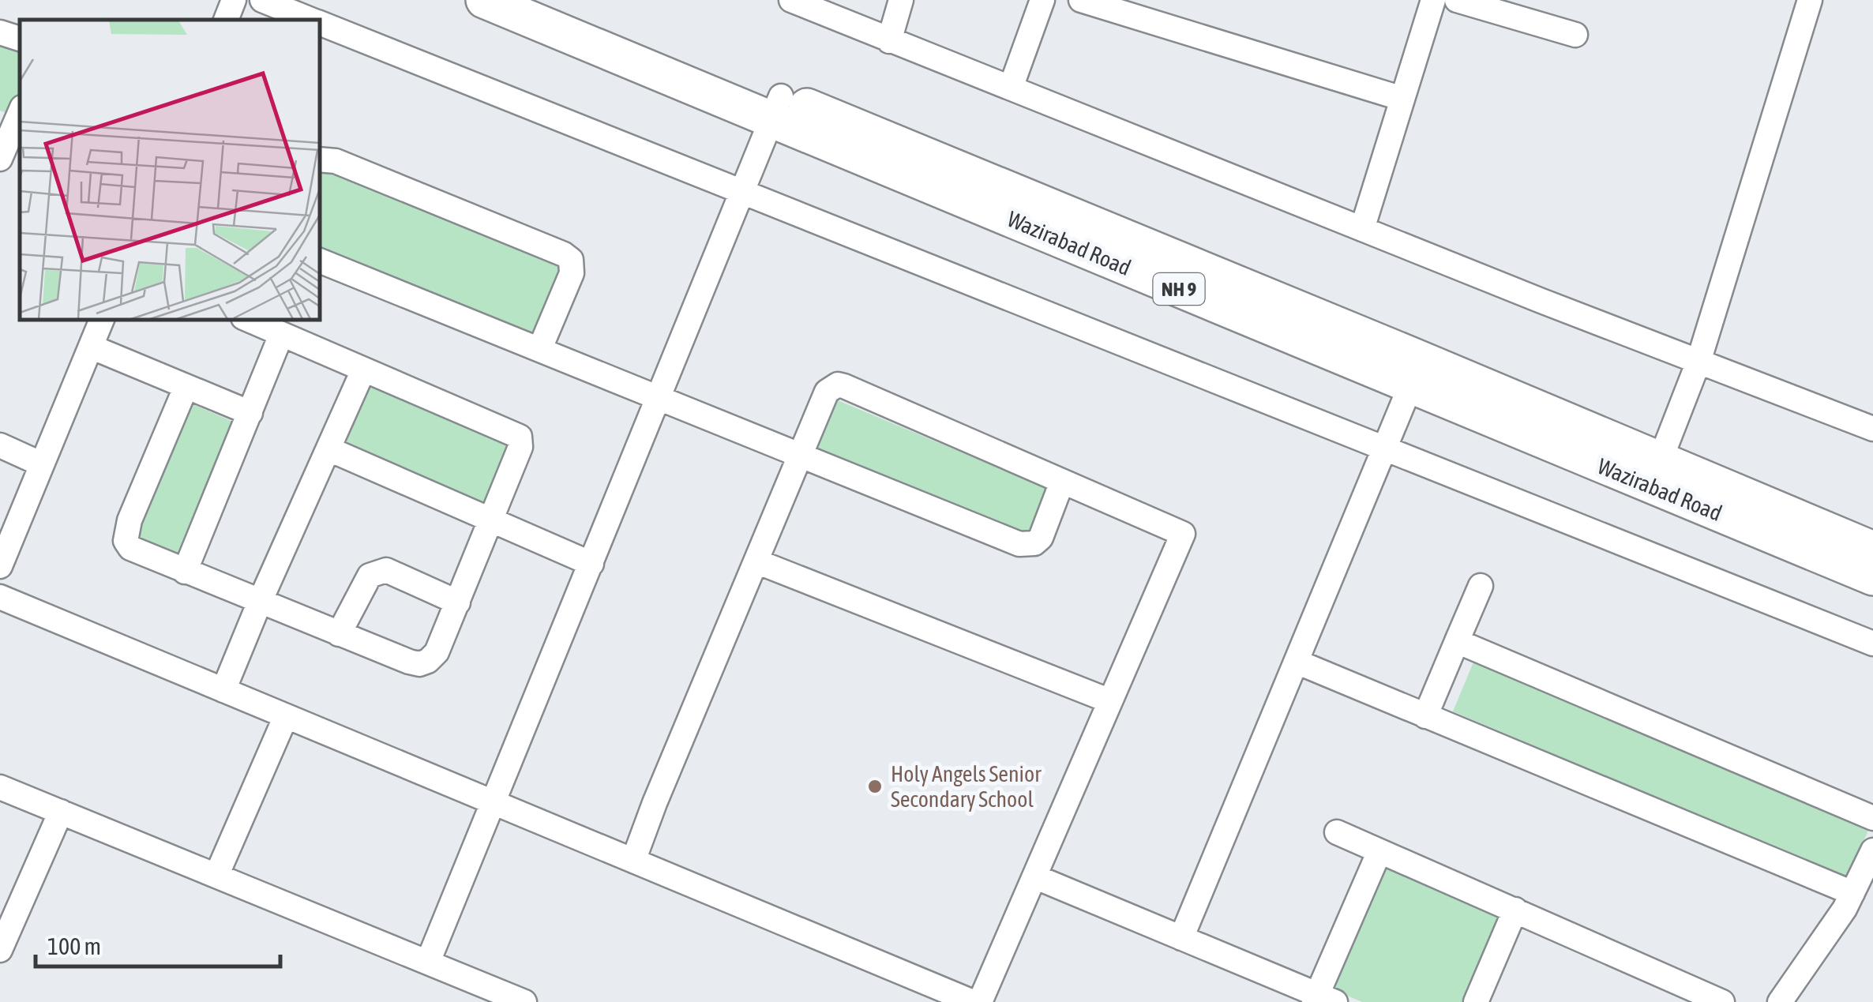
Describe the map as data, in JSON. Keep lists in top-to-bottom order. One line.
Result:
{"streets":{"highway":["Wazirabad Road","NH 9"]},"places":["Holy Angels Senior Secondary School"],"scale_bar":"100 m"}
